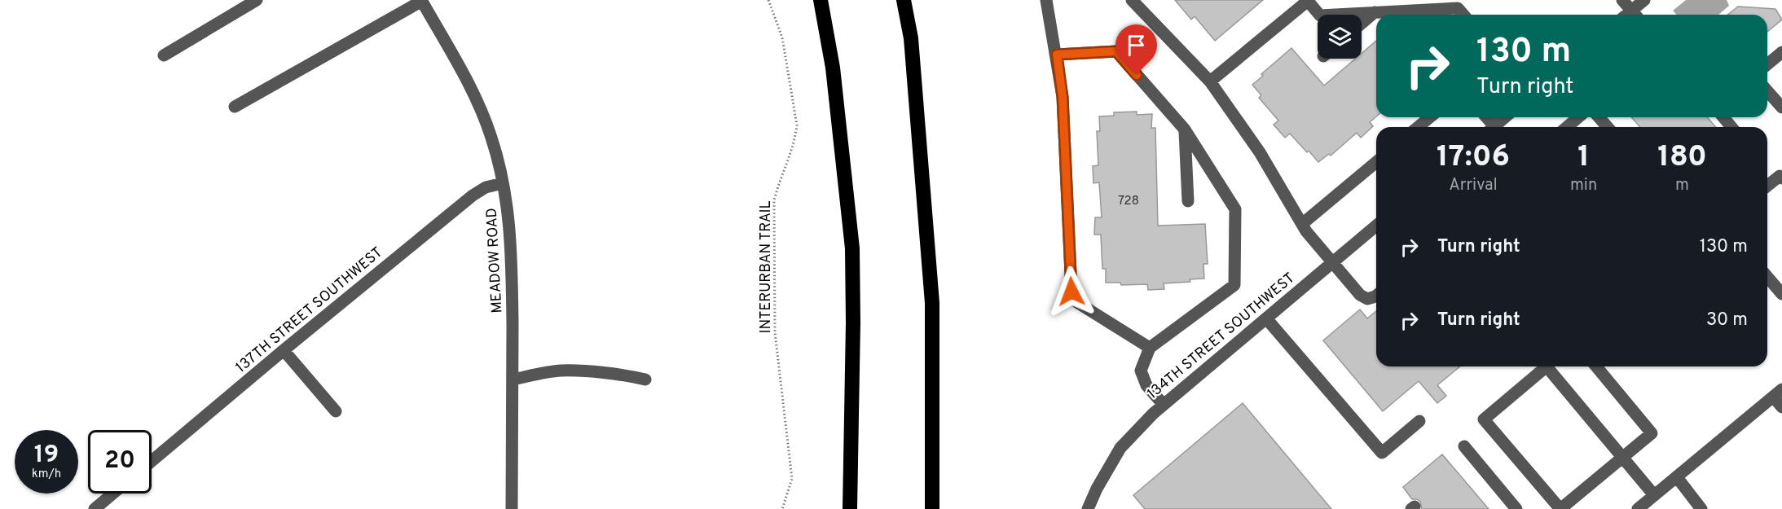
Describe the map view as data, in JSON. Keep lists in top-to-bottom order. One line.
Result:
{"streets":{"street":["MEADOW ROAD","137TH STREET SOUTHWEST","134TH STREET SOUTHWEST"],"path":["INTERURBAN TRAIL"]},"crossings":[["MEADOW ROAD","137TH STREET SOUTHWEST"]],"house_numbers":["728"],"page":{"turn":["130 m","Turn right"],"eta":["17:06","Arrival","1","min","180","m"],"list":[{"name":"Turn right","value":"130 m"},{"name":"Turn right","value":"30 m"}],"speed":"19 km/h","limit":"20"}}
